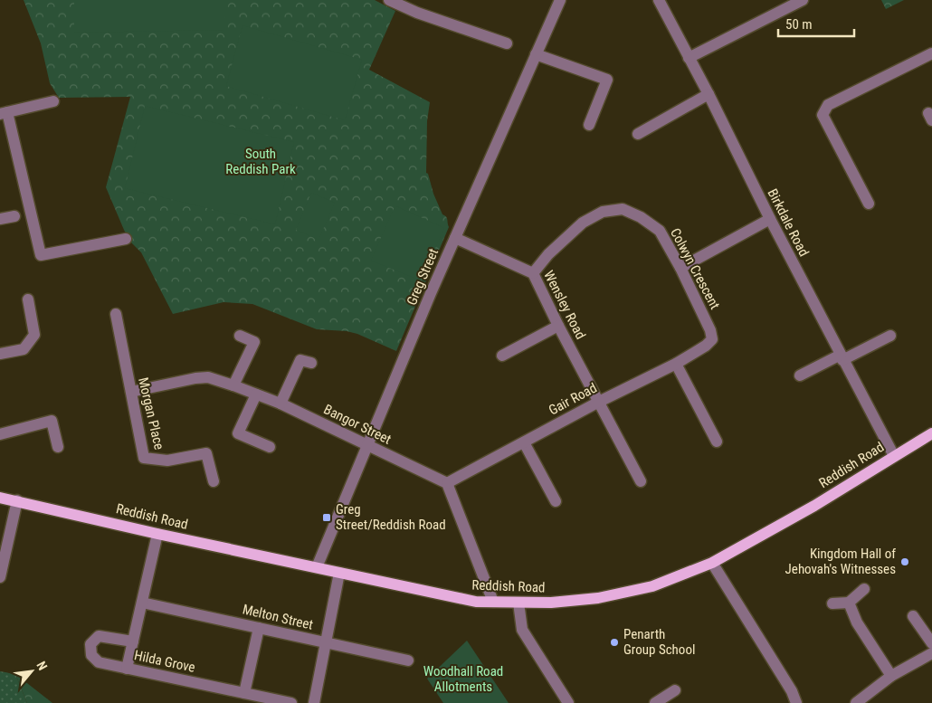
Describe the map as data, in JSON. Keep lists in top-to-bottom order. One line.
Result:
{"streets":{"main road":["Reddish Road"],"street":["Birkdale Road","Colwyn Crescent","Greg Street","Wensley Road","Gair Road","Morgan Place","Bangor Street","Melton Street","Hilda Grove"]},"crossings":[["Birkdale Road","Reddish Road"],["Colwyn Crescent","Wensley Road"],["Colwyn Crescent","Gair Road"],["Greg Street","Wensley Road"],["Greg Street","Bangor Street"],["Greg Street","Reddish Road"],["Wensley Road","Gair Road"],["Gair Road","Bangor Street"],["Morgan Place","Bangor Street"]],"parks":["South Reddish Park","Woodhall Road Allotments"],"places":{"transit":["Greg Street/Reddish Road"],"other":["Kingdom Hall of Jehovah's Witnesses","Penarth Group School"]},"scale_bar":"50 m","north":"top right"}
